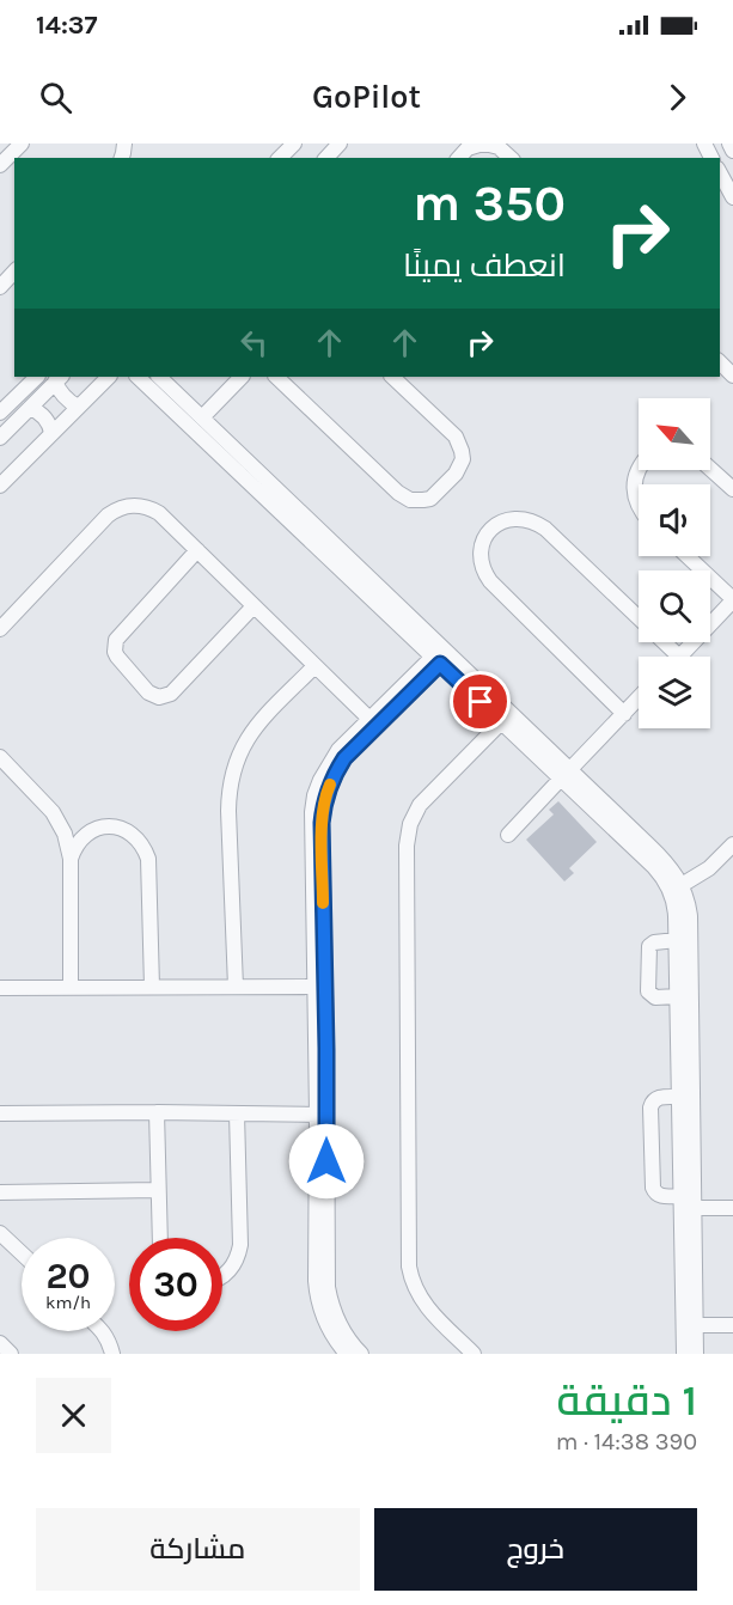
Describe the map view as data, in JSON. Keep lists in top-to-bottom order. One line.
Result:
{"north":"top left","page":{"status":"14:37","header":"GoPilot","turn":["350 m","انعطف يمينًا"],"speed":"20 km/h","limit":"30","heading":["1 دقيقة","390 m · 14:38"],"buttons":["خروج","مشاركة"]}}
